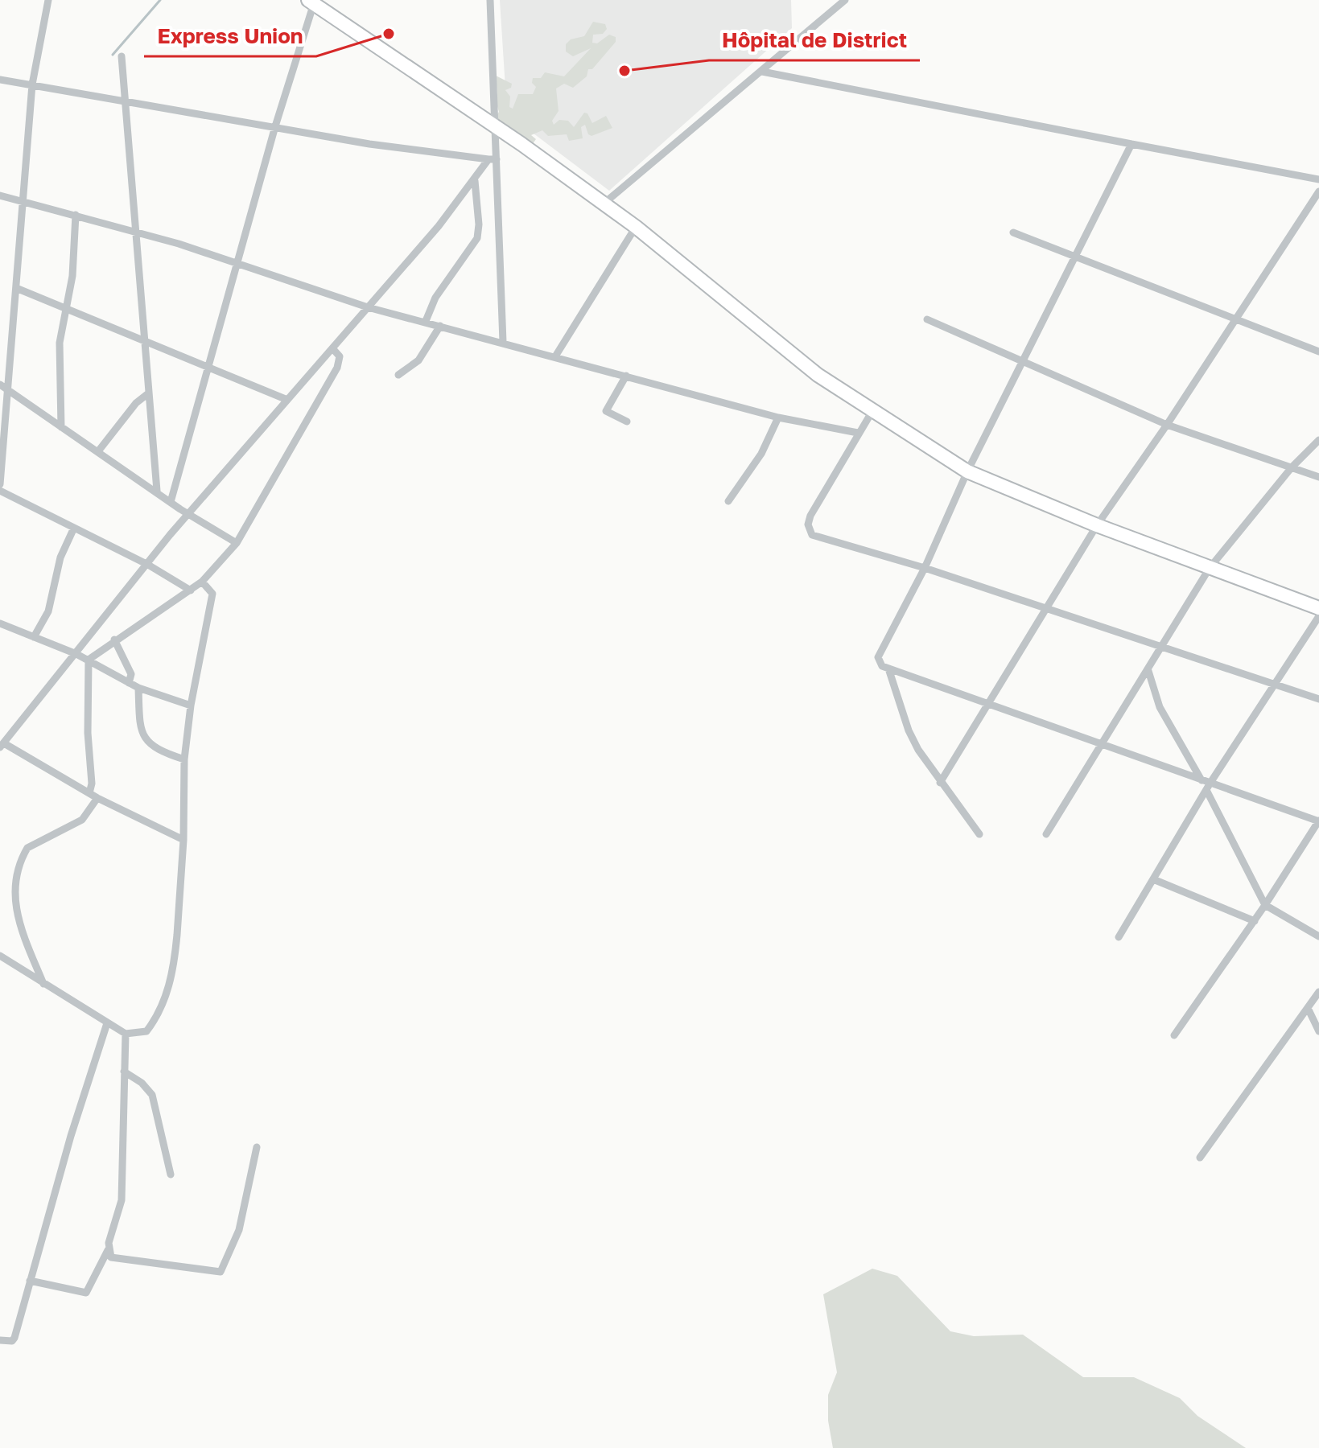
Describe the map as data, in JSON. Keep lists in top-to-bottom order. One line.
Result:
{"places":["Express Union","Hôpital de District"]}
